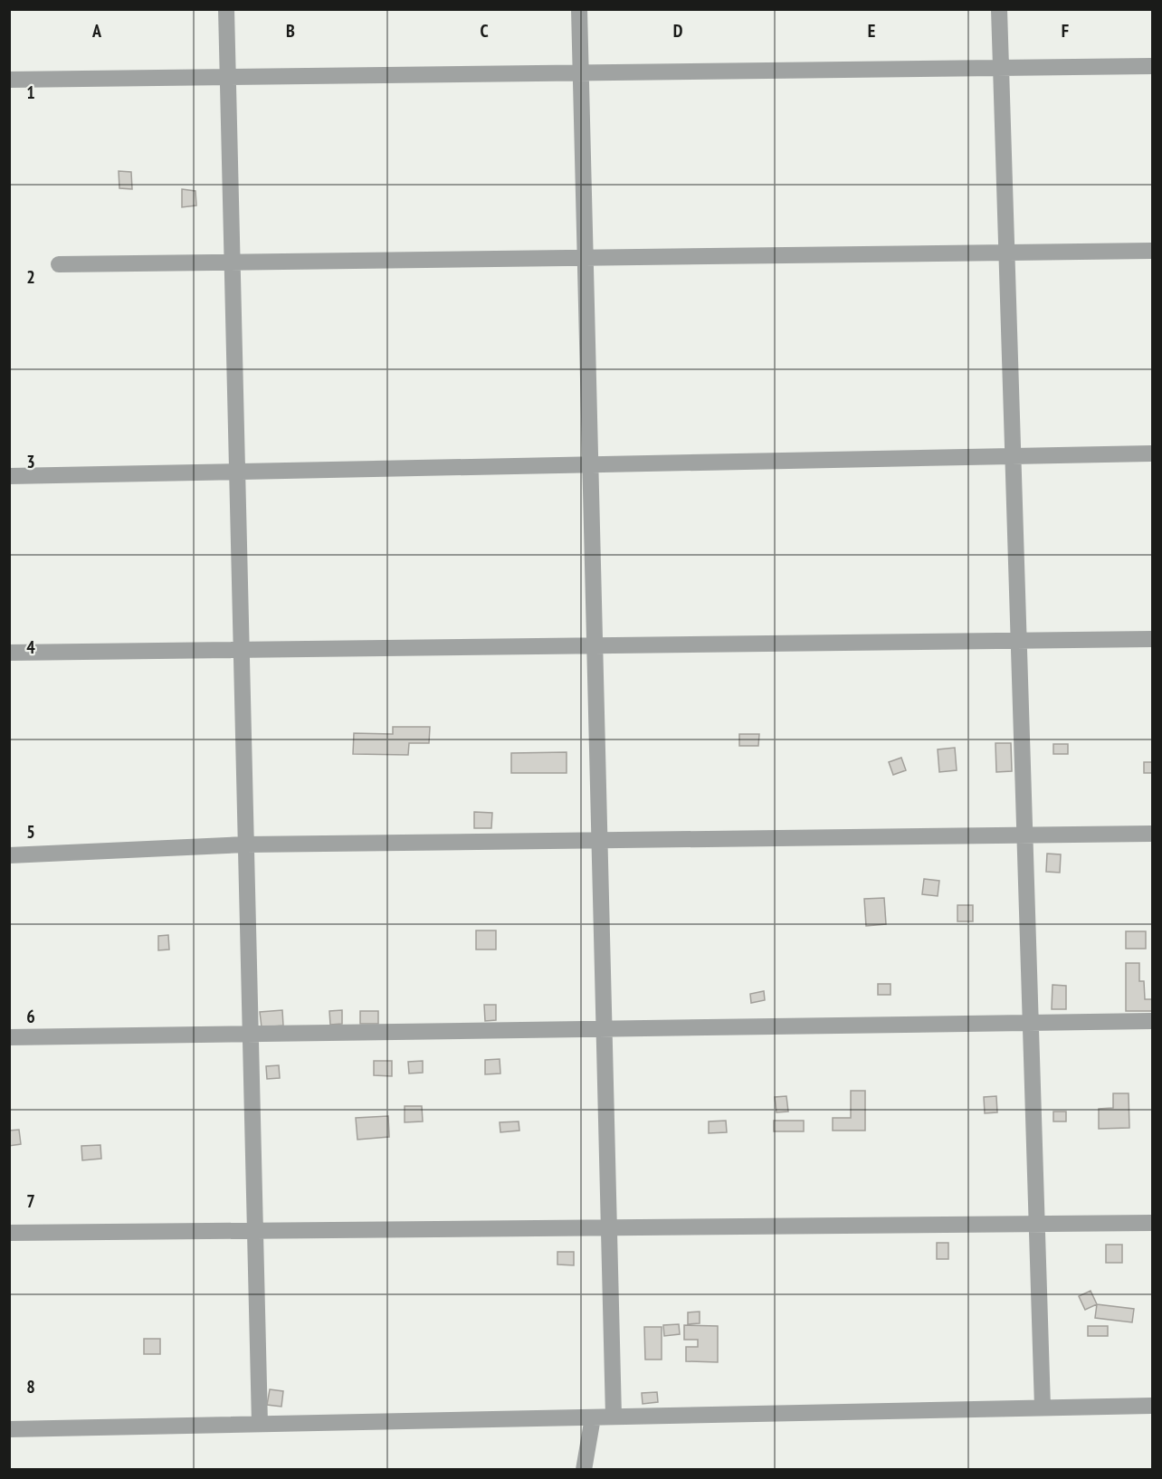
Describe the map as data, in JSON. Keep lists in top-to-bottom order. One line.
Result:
{"grid":{"columns":["A","B","C","D","E","F"],"rows":["1","2","3","4","5","6","7","8"]}}
